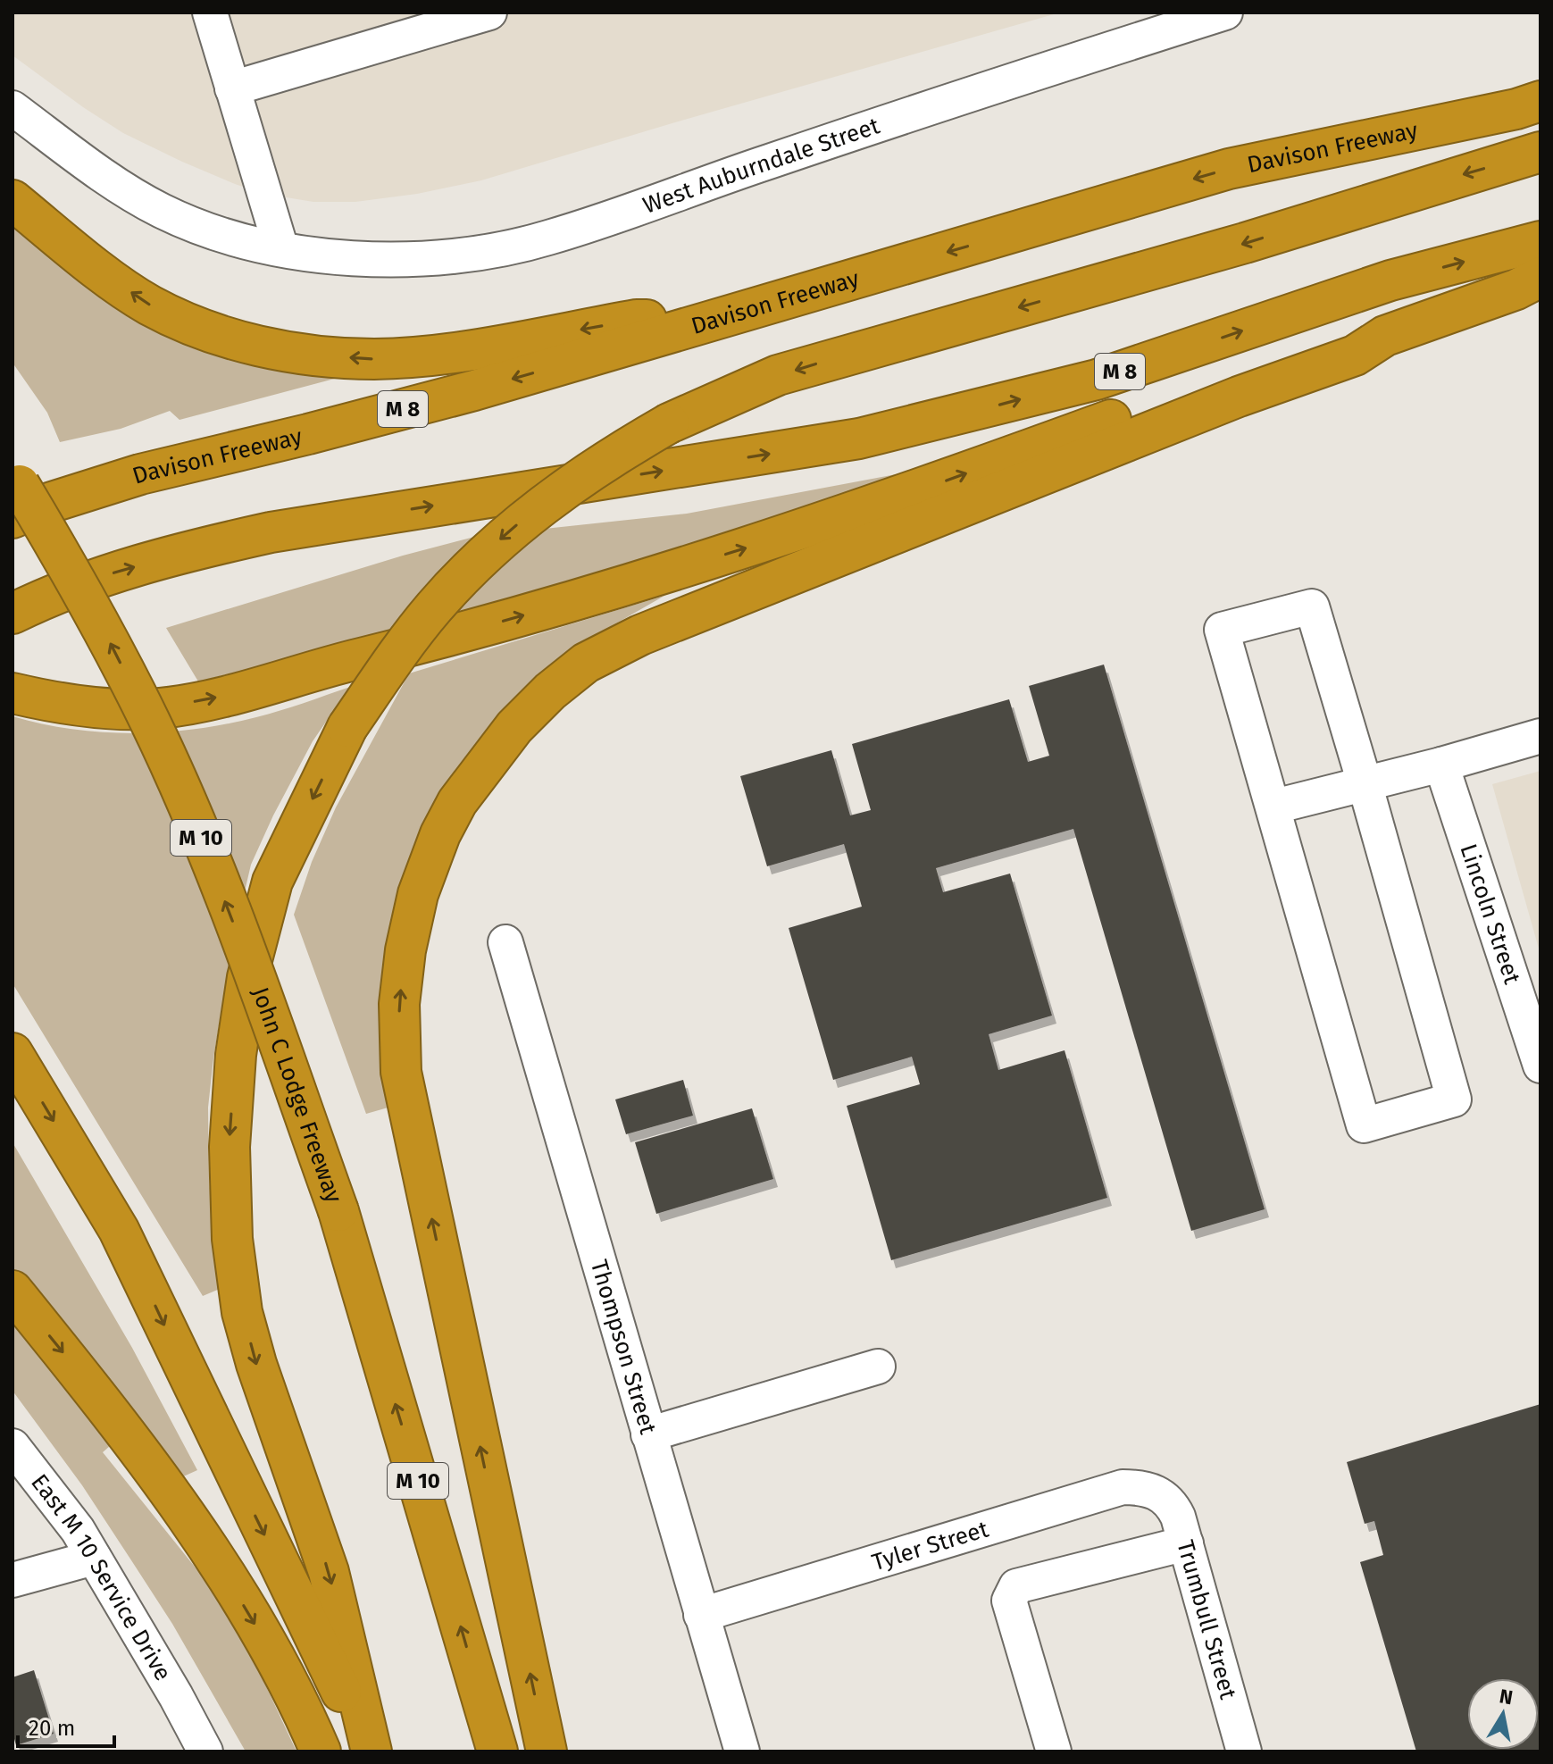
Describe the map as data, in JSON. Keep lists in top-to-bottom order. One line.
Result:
{"streets":{"highway":["Davison Freeway","M 8","M 10","John C Lodge Freeway"],"street":["West Auburndale Street","Lincoln Street","Thompson Street","Tyler Street","East M 10 Service Drive","Trumbull Street"]},"crossings":[["Davison Freeway","John C Lodge Freeway"],["Thompson Street","Tyler Street"],["Tyler Street","Trumbull Street"]],"scale_bar":"20 m","north":"top"}
